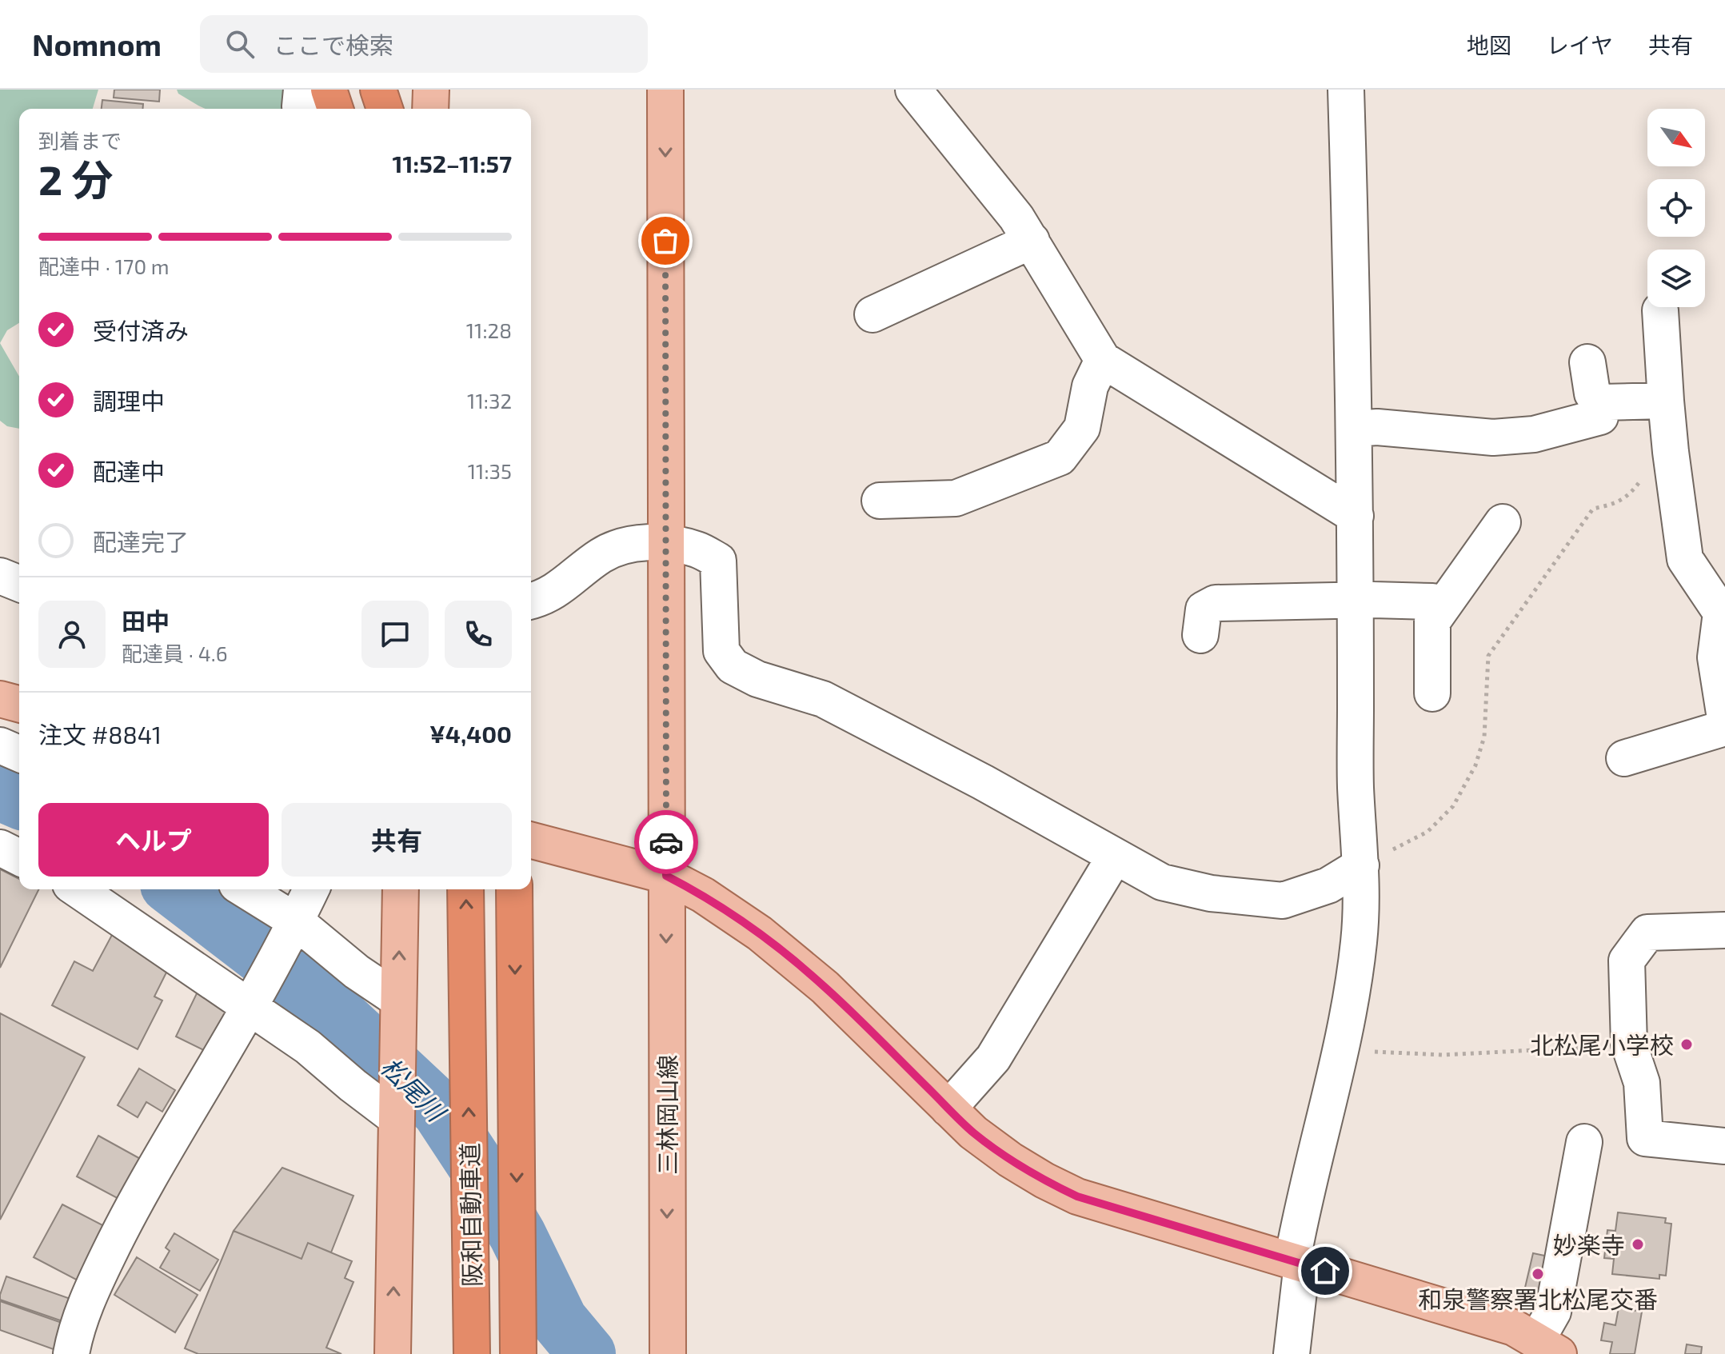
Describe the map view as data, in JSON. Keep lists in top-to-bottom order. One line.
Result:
{"streets":{"highway":["阪和自動車道"],"main road":["三林岡山線"]},"water":["松尾川"],"places":["北松尾小学校","妙楽寺","和泉警察署北松尾交番"],"north":"bottom right","page":{"header":"Nomnom","search":"ここで検索","nav":["地図","レイヤ","共有"],"heading":["2 分","到着まで","11:52–11:57"],"panel":["田中","配達員 · 4.6","注文 #8841","¥4,400"],"bar":"配達中 · 170 m","list":[["受付済み","11:28"],["調理中","11:32"],["配達中","11:35"],"配達完了"],"buttons":["ヘルプ","共有"]}}
